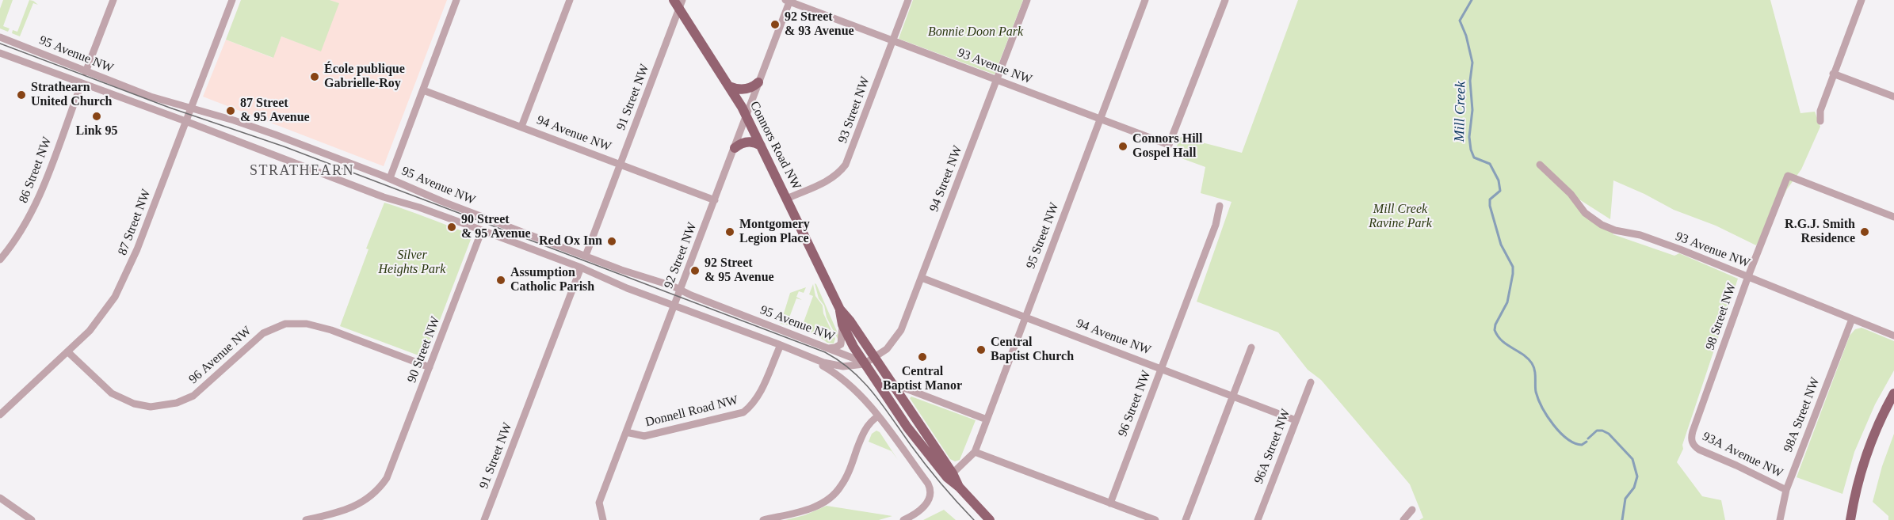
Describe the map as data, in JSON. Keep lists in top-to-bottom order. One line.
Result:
{"streets":{"main road":["Connors Road NW"],"street":["95 Avenue NW","93 Avenue NW","91 Street NW","93 Street NW","94 Avenue NW","86 Street NW","94 Street NW","87 Street NW","95 Street NW","92 Street NW","98 Street NW","90 Street NW","96 Avenue NW","96 Street NW","Donnell Road NW","98A Street NW","96A Street NW","93A Avenue NW"]},"crossings":[["95 Avenue NW","91 Street NW"],["95 Avenue NW","Connors Road NW"],["95 Avenue NW","86 Street NW"],["95 Avenue NW","94 Street NW"],["95 Avenue NW","87 Street NW"],["95 Avenue NW","92 Street NW"],["95 Avenue NW","90 Street NW"],["95 Avenue NW","Donnell Road NW"],["93 Avenue NW","93 Street NW"],["93 Avenue NW","94 Street NW"],["93 Avenue NW","95 Street NW"],["93 Avenue NW","92 Street NW"],["93 Avenue NW","98 Street NW"],["93 Avenue NW","98A Street NW"],["91 Street NW","94 Avenue NW"],["91 Street NW","Connors Road NW"],["93 Street NW","Connors Road NW"],["94 Avenue NW","94 Street NW"],["94 Avenue NW","95 Street NW"],["94 Avenue NW","92 Street NW"],["94 Avenue NW","96 Street NW"],["94 Avenue NW","96A Street NW"],["Connors Road NW","94 Street NW"],["Connors Road NW","95 Street NW"],["Connors Road NW","92 Street NW"],["87 Street NW","96 Avenue NW"],["92 Street NW","Donnell Road NW"],["98 Street NW","93A Avenue NW"],["90 Street NW","96 Avenue NW"],["98A Street NW","93A Avenue NW"]],"districts":["STRATHEARN"],"water":["Mill Creek"],"parks":["Bonnie Doon Park","Mill Creek Ravine Park","Silver Heights Park"],"places":["92 Street & 93 Avenue","École publique Gabrielle-Roy","Strathearn United Church","87 Street & 95 Avenue","Link 95","Connors Hill Gospel Hall","90 Street & 95 Avenue","Montgomery Legion Place","R.G.J. Smith Residence","Red Ox Inn","92 Street & 95 Avenue","Assumption Catholic Parish","Central Baptist Church","Central Baptist Manor"]}
